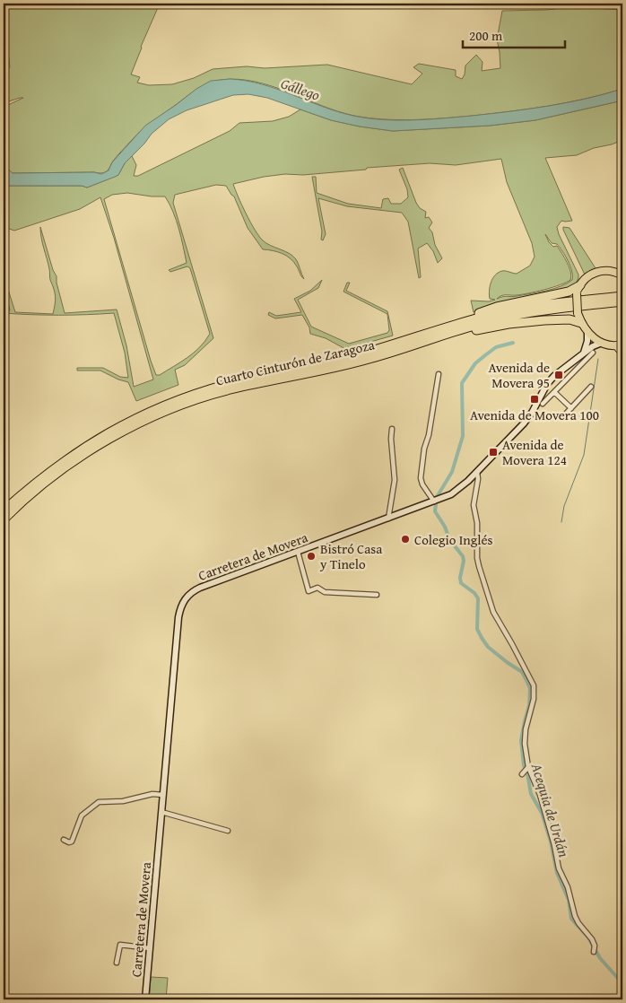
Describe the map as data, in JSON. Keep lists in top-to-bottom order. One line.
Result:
{"streets":{"highway":["Cuarto Cinturón de Zaragoza"],"main road":["Carretera de Movera"]},"water":["Gállego","Acequia de Urdán"],"places":{"transit":["Avenida de Movera 95","Avenida de Movera 100","Avenida de Movera 124"],"other":["Colegio Inglés","Bistró Casa y Tinelo"]},"scale_bar":"200 m"}
